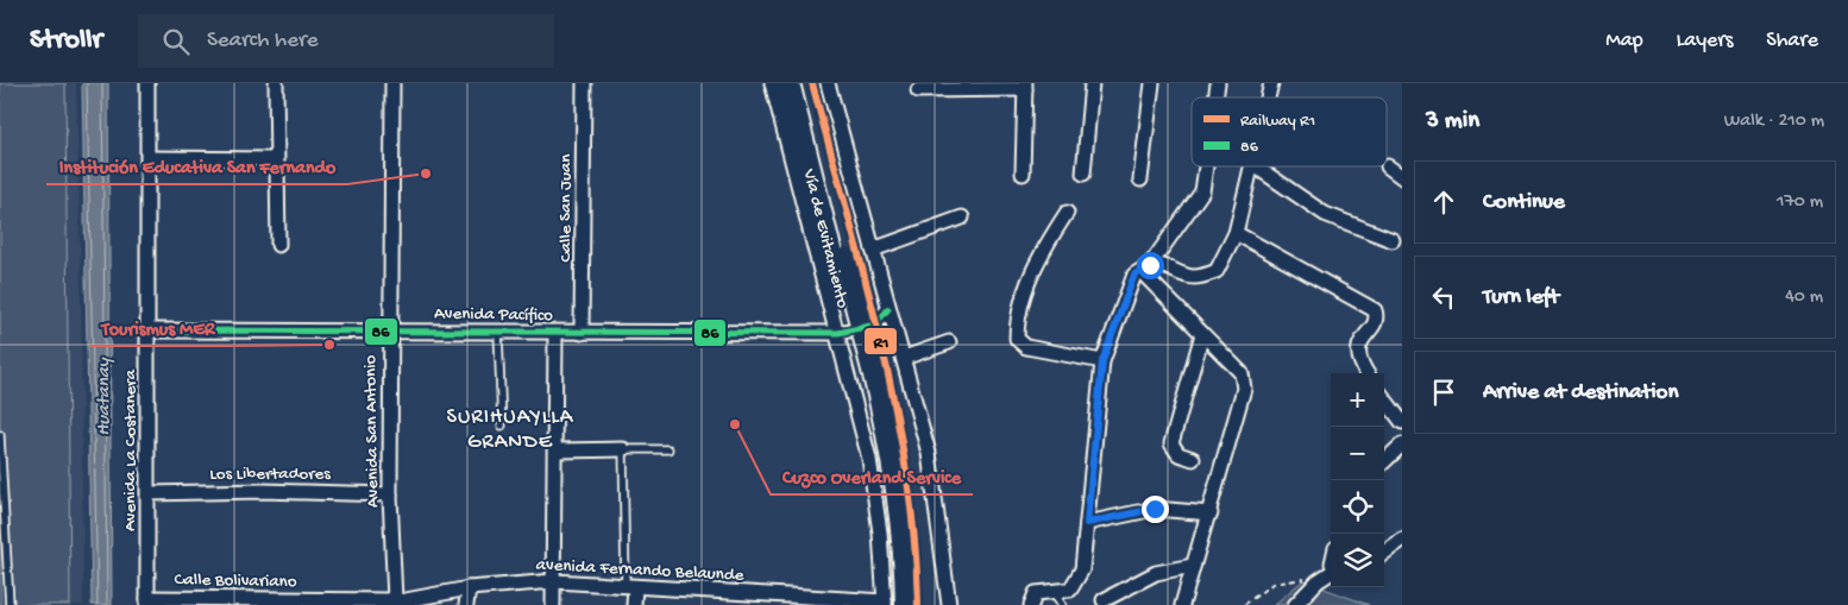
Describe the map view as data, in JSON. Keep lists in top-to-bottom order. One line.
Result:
{"streets":{"highway":["Vía de Evitamiento"],"street":["Calle San Juan","Avenida Pacífico","Avenida San Antonio","Avenida La Costanera","Los Libertadores","avenida Fernando Belaunde","Calle Bolivariano"]},"crossings":[["Calle San Juan","Avenida Pacífico"],["Vía de Evitamiento","avenida Fernando Belaunde"],["Avenida Pacífico","Avenida San Antonio"],["Avenida Pacífico","Avenida La Costanera"],["Avenida San Antonio","Los Libertadores"],["Avenida San Antonio","avenida Fernando Belaunde"],["Avenida San Antonio","Calle Bolivariano"],["Avenida La Costanera","Los Libertadores"],["Avenida La Costanera","Calle Bolivariano"],["avenida Fernando Belaunde","Calle Bolivariano"]],"districts":["SURIHUAYLLA GRANDE"],"water":["Huatanay"],"places":["Institución Educativa San Fernando","Tourismus MER","Cuzco Overland Service"],"lines":["rail line R1","transit line 86"],"legend":["Railway R1","86"],"page":{"header":"Strollr","search":"Search here","nav":["Map","Layers","Share"],"heading":["3 min","Walk · 210 m"],"list":[["Continue","170 m"],["Turn left","40 m"],"Arrive at destination"],"map_buttons":["+","−"]}}
